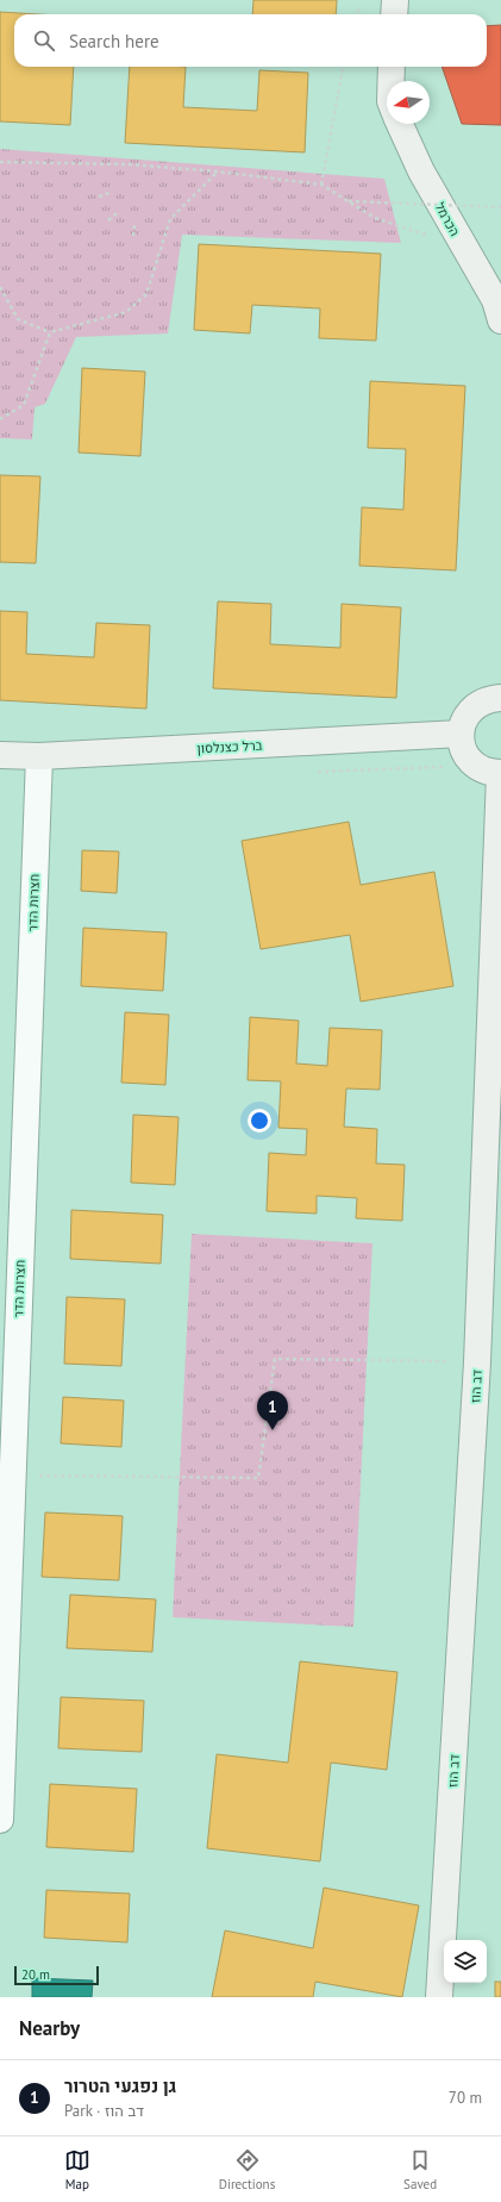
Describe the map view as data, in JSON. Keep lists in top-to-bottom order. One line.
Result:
{"streets":{"street":["הכרמל","ברל כצנלסון","חצרות הדר","דב הוז"]},"crossings":[["ברל כצנלסון","חצרות הדר"]],"scale_bar":"20 m","north":"left","page":{"search":"Search here","pins":"1","scale":"20 m","heading":"Nearby","list":[{"mark":"1","name":"גן נפגעי הטרור","note":"Park · דב הוז","value":"70 m"}],"nav":["Map","Directions","Saved"]}}
